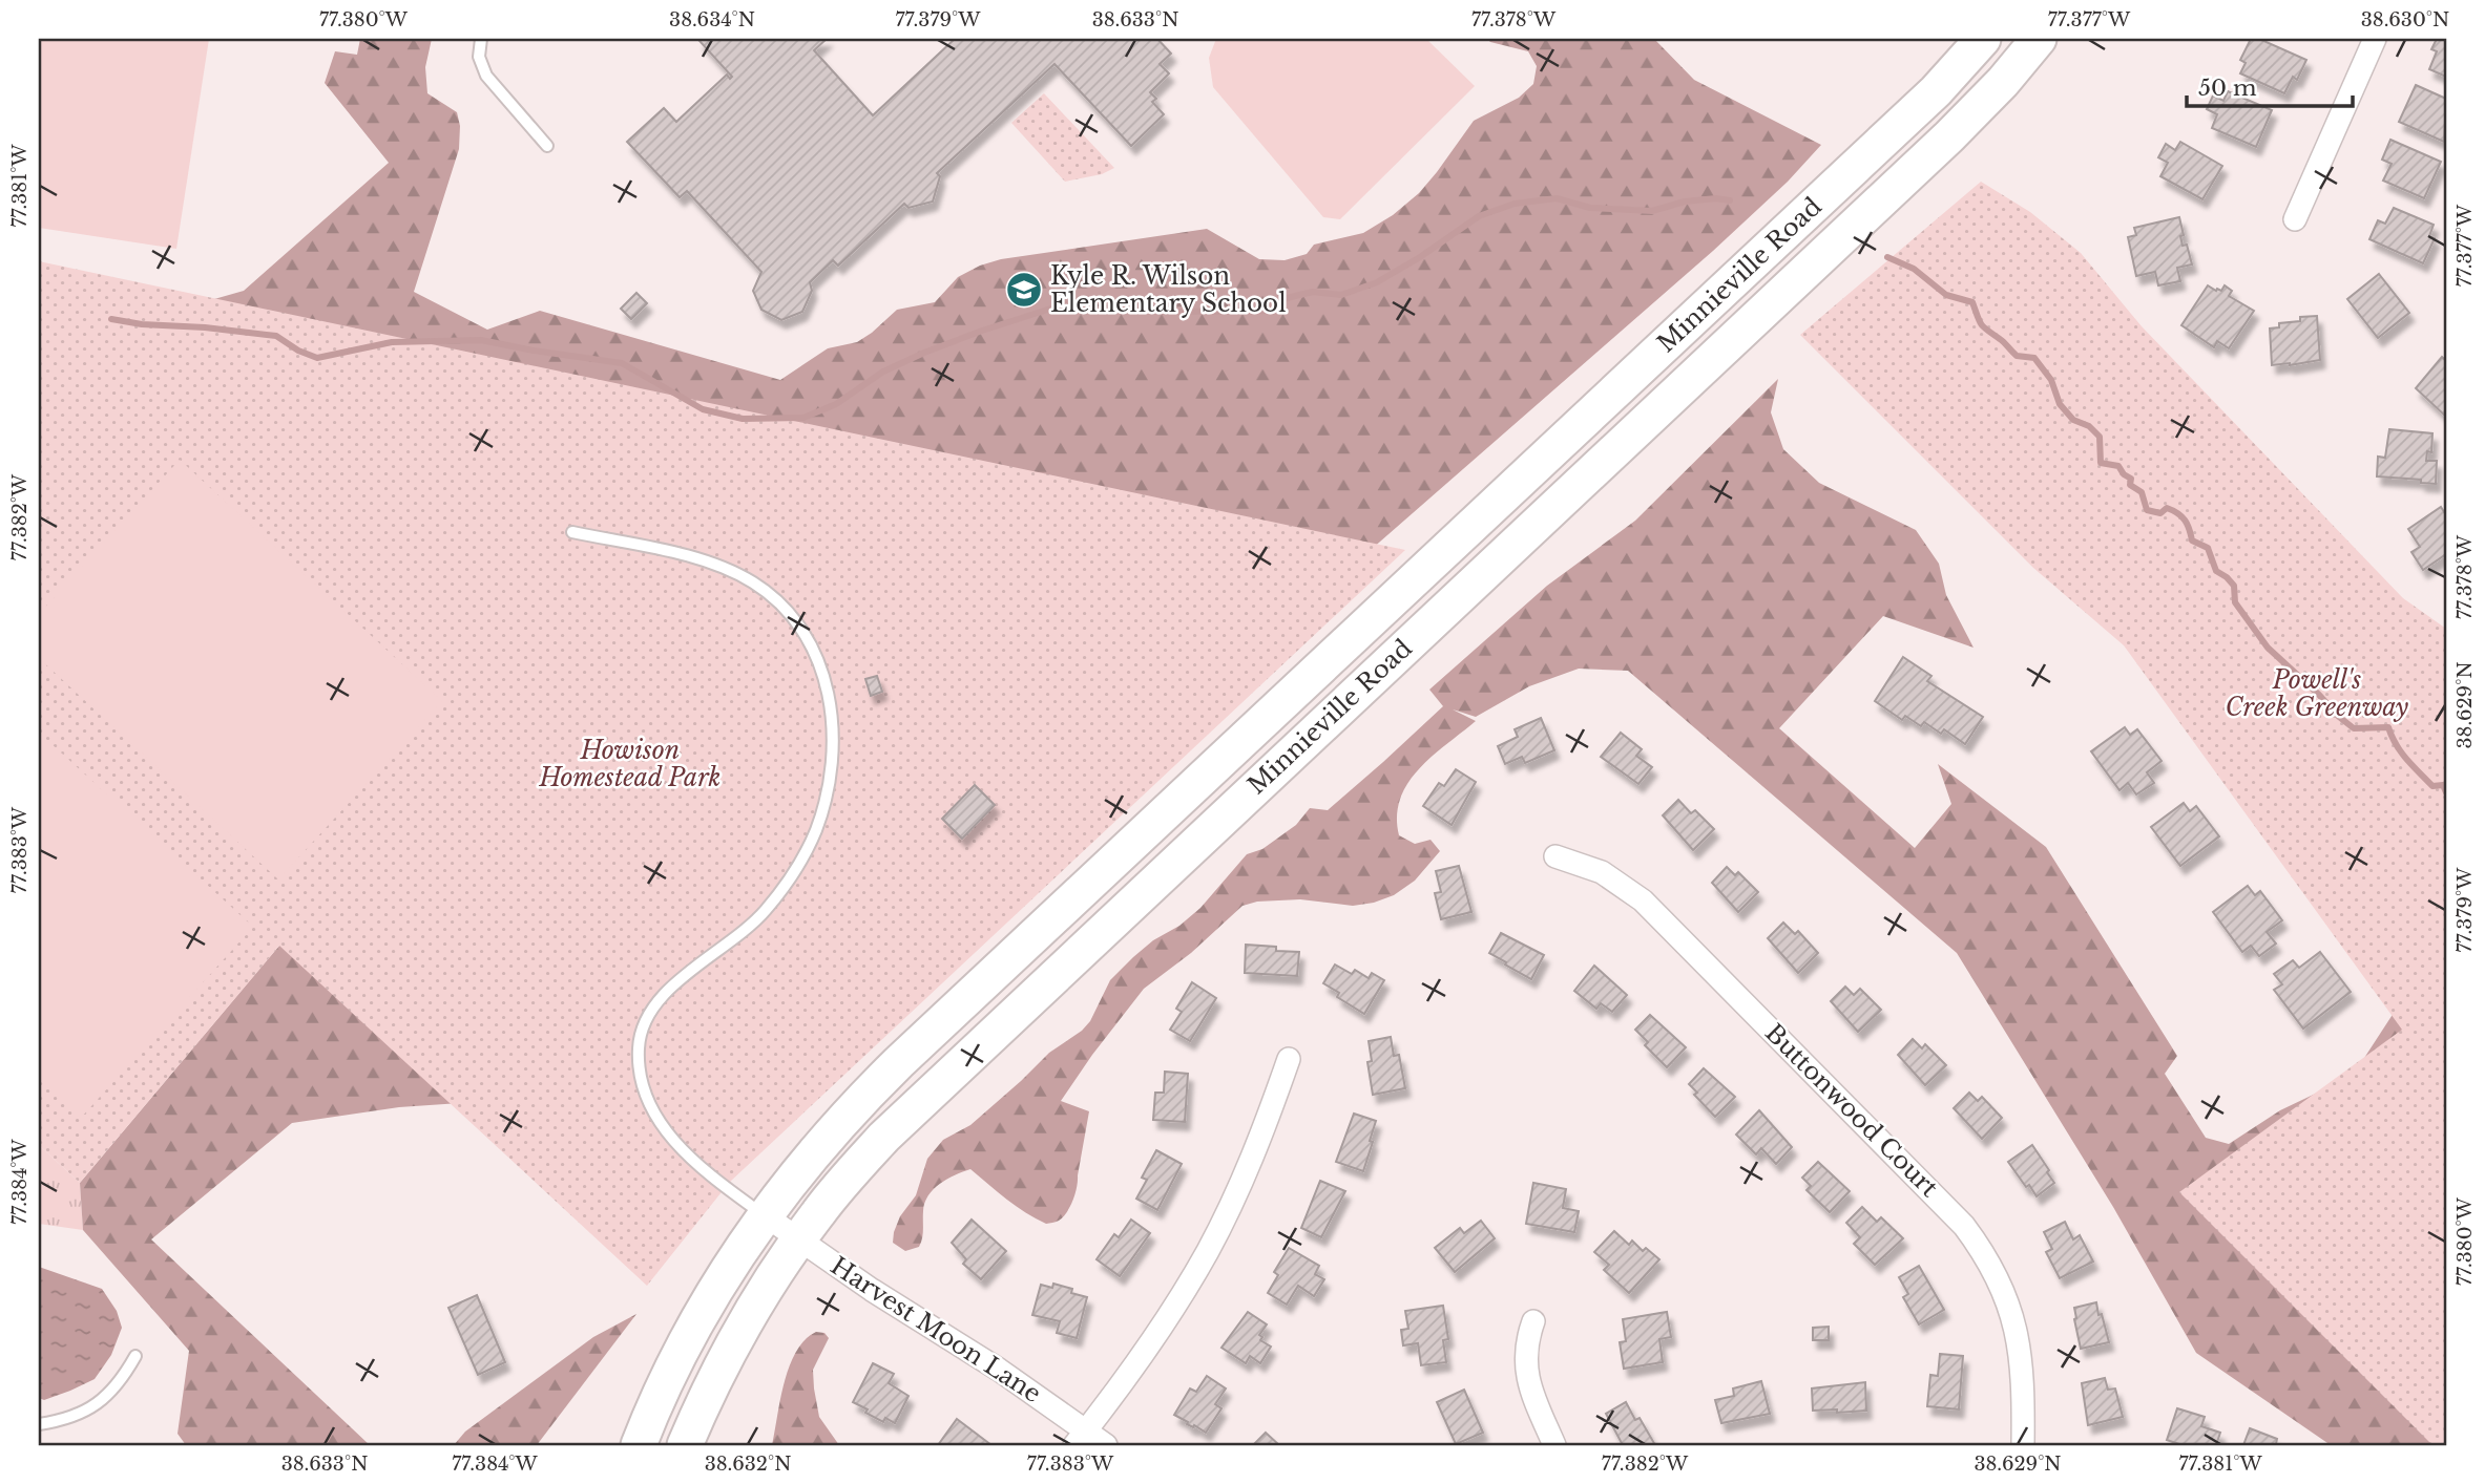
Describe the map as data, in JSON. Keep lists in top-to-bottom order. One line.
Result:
{"streets":{"main road":["Minnieville Road"],"street":["Buttonwood Court","Harvest Moon Lane"]},"crossings":[["Minnieville Road","Harvest Moon Lane"]],"parks":["Powell's Creek Greenway","Howison Homestead Park"],"places":{"school or university":["Kyle R. Wilson Elementary School"]},"scale_bar":"50 m","coordinates":["77.380°W","38.634°N","77.379°W","38.633°N","77.378°W","77.377°W","38.630°N","77.381°W","77.382°W","38.629°N","77.383°W","77.384°W","38.632°N"]}
